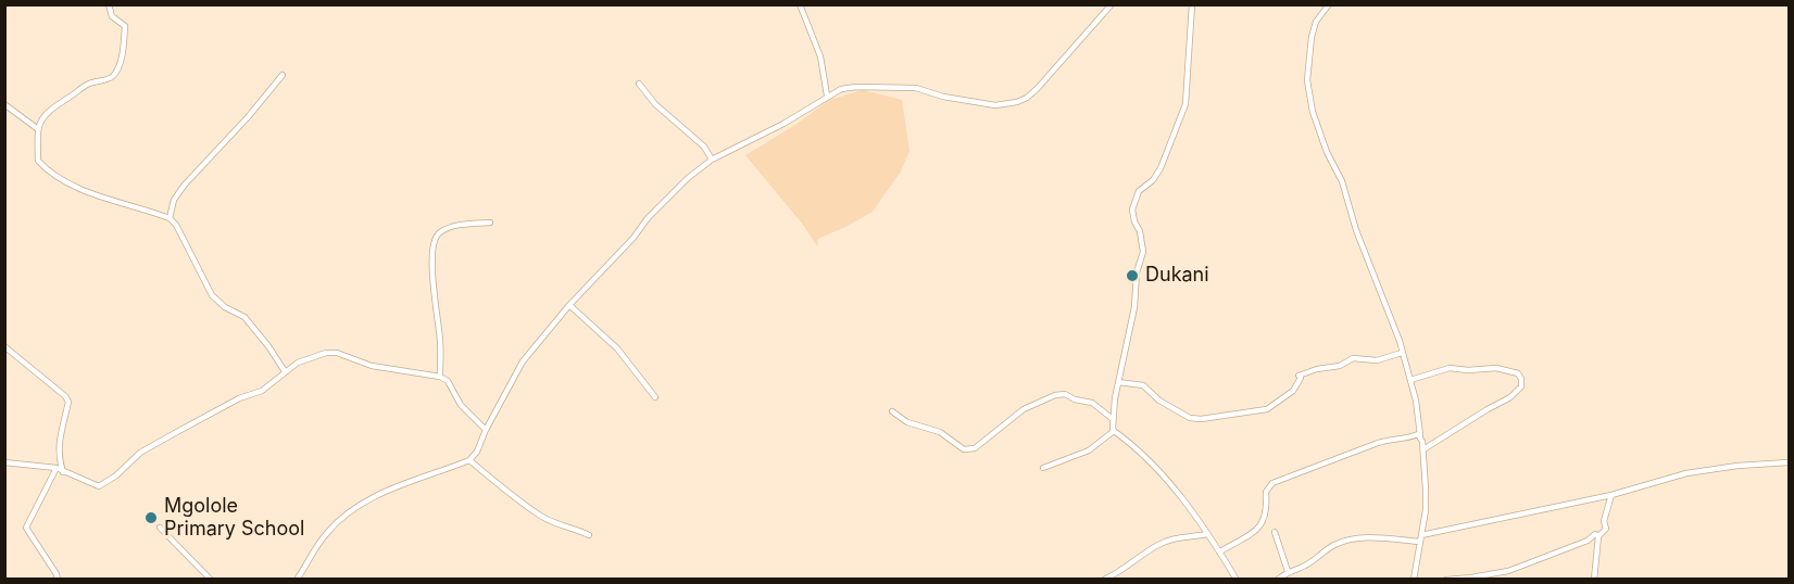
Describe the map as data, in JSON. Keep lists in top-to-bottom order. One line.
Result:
{"places":["Dukani","Mgolole Primary School"]}
